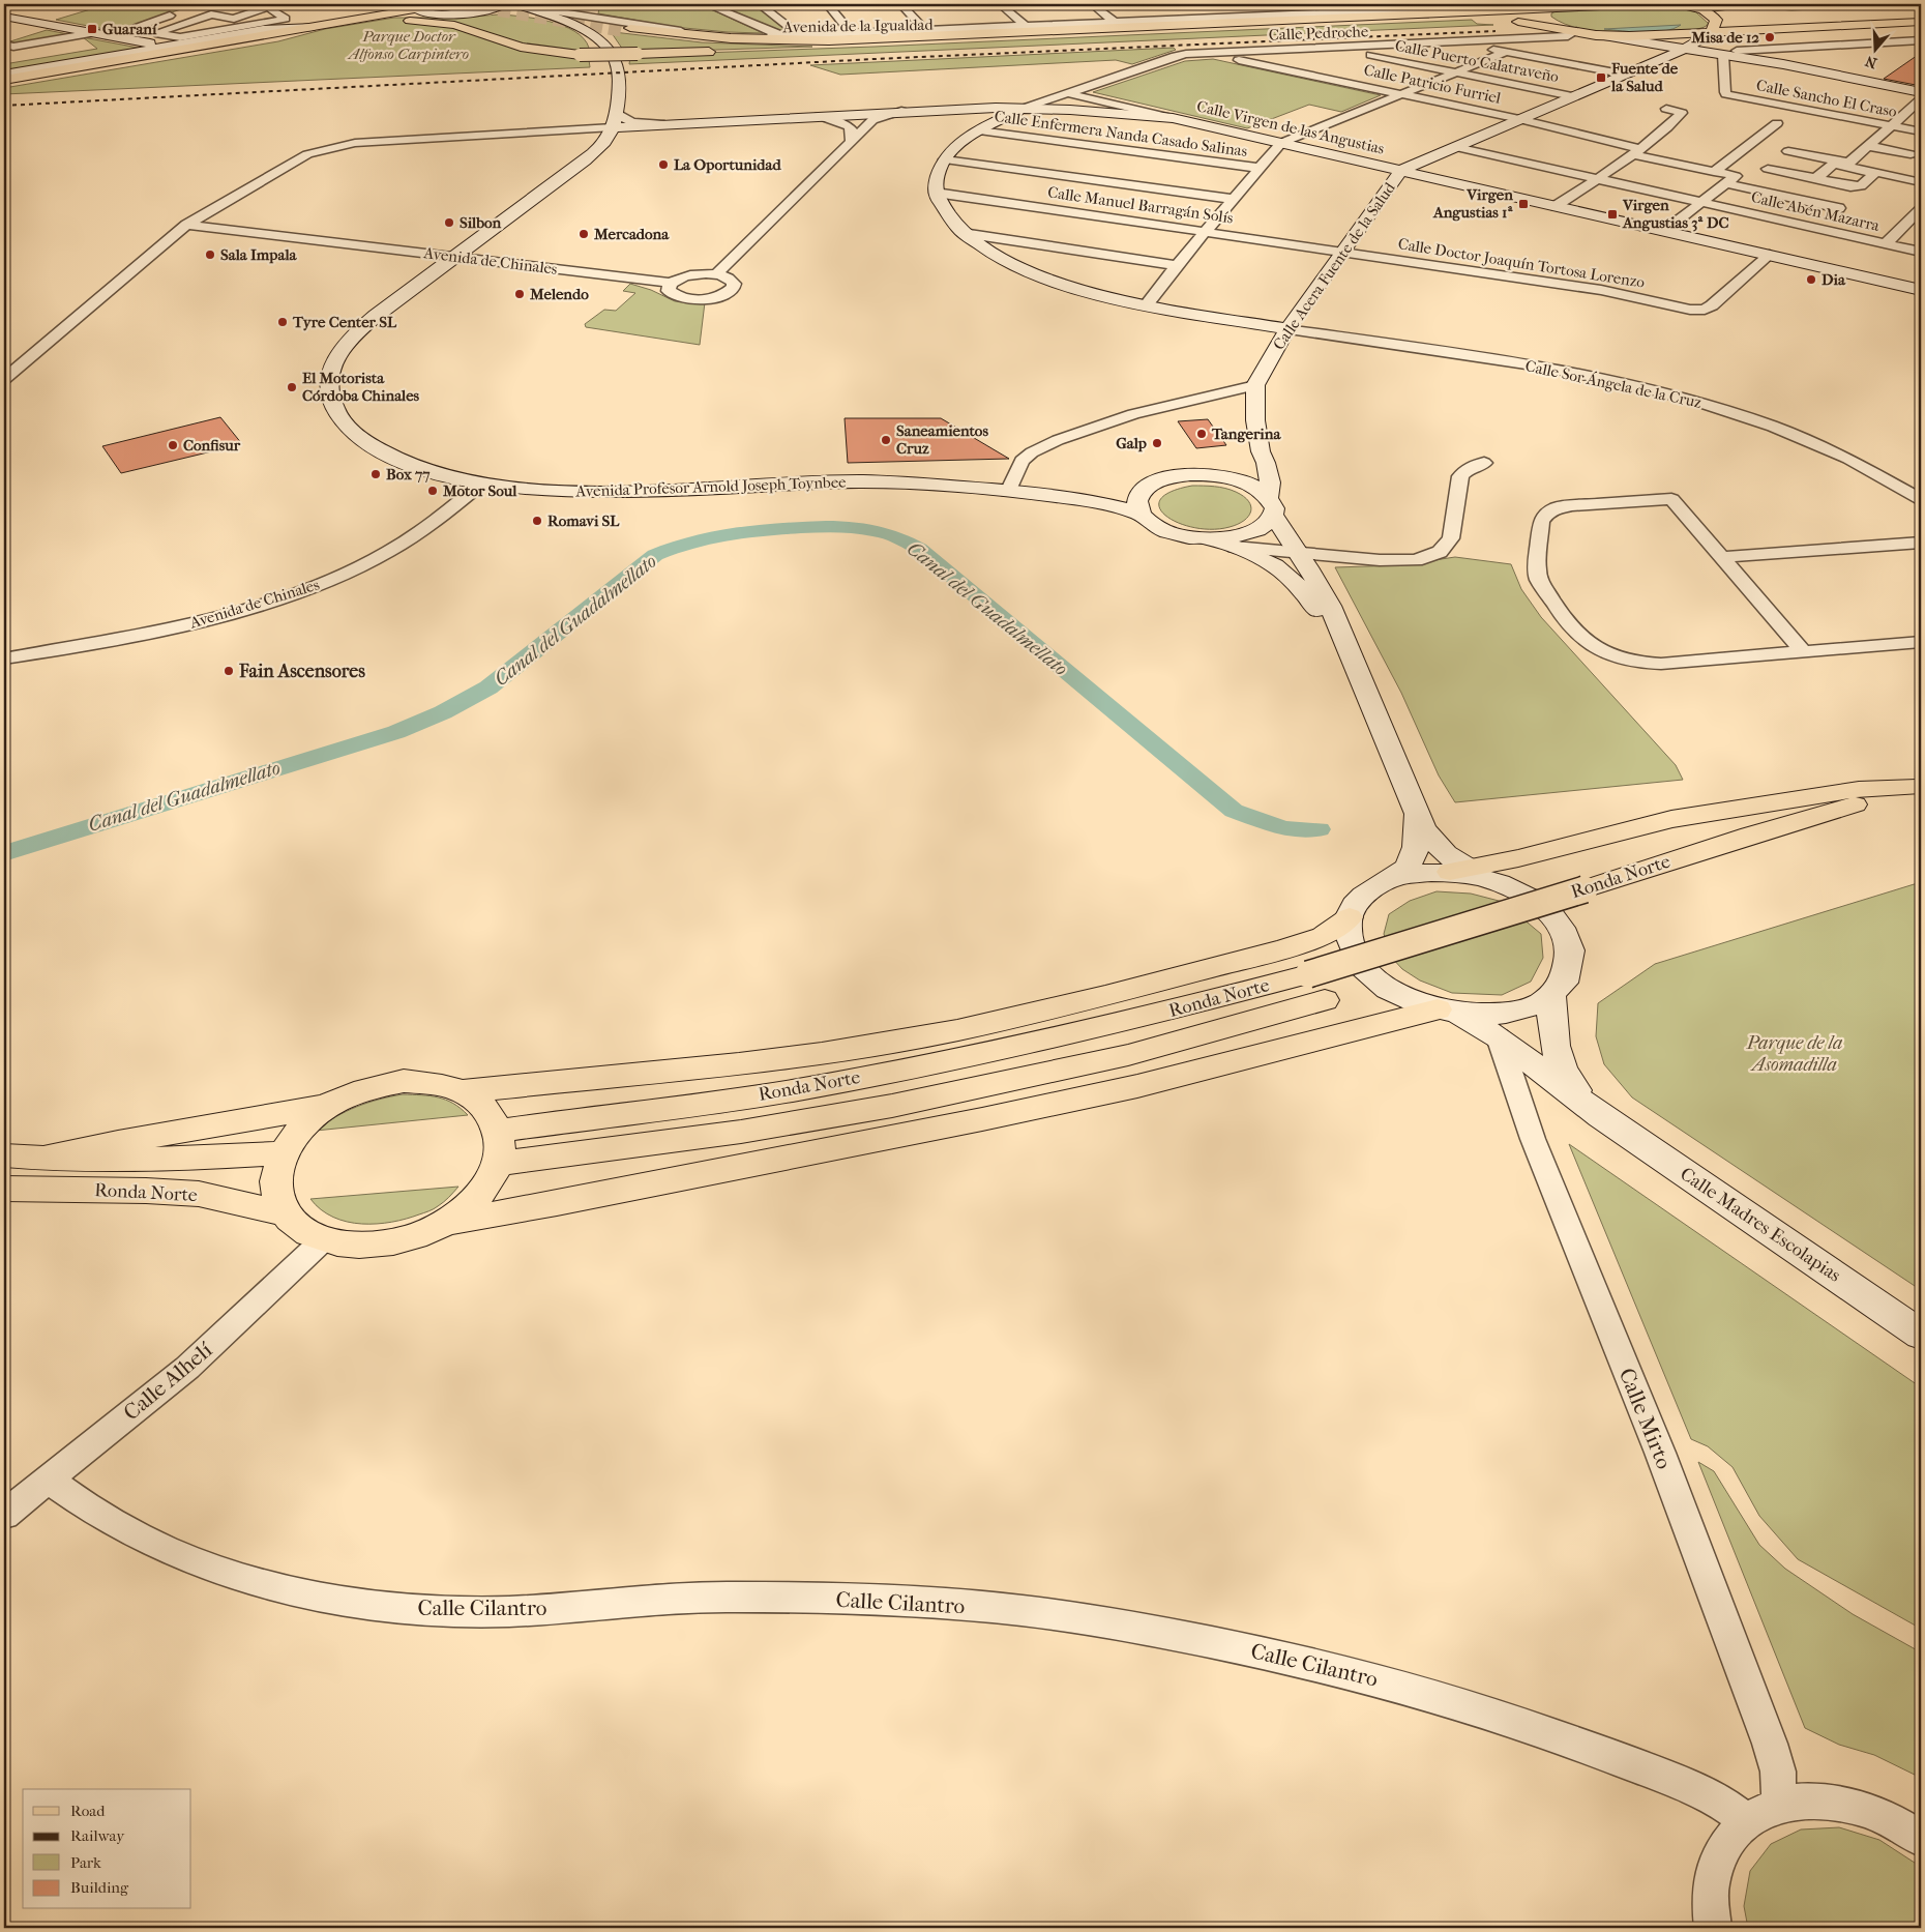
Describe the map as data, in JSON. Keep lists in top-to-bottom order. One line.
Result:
{"streets":{"main road":["Avenida de la Igualdad","Calle Virgen de las Angustias","Calle Acera Fuente de la Salud","Avenida Profesor Arnold Joseph Toynbee","Ronda Norte","Calle Madres Escolapias"],"street":["Calle Pedroche","Calle Puerto Calatraveño","Calle Patricio Furriel","Calle Sancho El Craso","Calle Enfermera Nanda Casado Salinas","Calle Manuel Barragán Solís","Calle Abén Mazarra","Avenida de Chinales","Calle Doctor Joaquín Tortosa Lorenzo","Calle Sor Ángela de la Cruz","Calle Alhelí","Calle Mirto","Calle Cilantro"]},"crossings":[["Avenida de la Igualdad","Calle Pedroche"],["Avenida de la Igualdad","Calle Acera Fuente de la Salud"],["Avenida de la Igualdad","Avenida Profesor Arnold Joseph Toynbee"],["Calle Pedroche","Calle Puerto Calatraveño"],["Calle Pedroche","Calle Patricio Furriel"],["Calle Pedroche","Calle Virgen de las Angustias"],["Calle Puerto Calatraveño","Calle Acera Fuente de la Salud"],["Calle Patricio Furriel","Calle Acera Fuente de la Salud"],["Calle Virgen de las Angustias","Calle Doctor Joaquín Tortosa Lorenzo"],["Calle Virgen de las Angustias","Calle Acera Fuente de la Salud"],["Calle Manuel Barragán Solís","Calle Doctor Joaquín Tortosa Lorenzo"],["Calle Manuel Barragán Solís","Calle Acera Fuente de la Salud"],["Avenida de Chinales","Avenida Profesor Arnold Joseph Toynbee"],["Calle Doctor Joaquín Tortosa Lorenzo","Calle Acera Fuente de la Salud"],["Calle Acera Fuente de la Salud","Calle Sor Ángela de la Cruz"],["Calle Madres Escolapias","Calle Mirto"],["Calle Alhelí","Calle Cilantro"]],"water":["Canal del Guadalmellato"],"parks":["Parque Doctor Alfonso Carpintero","Parque de la Asomadilla"],"places":{"transit":["Guaraní","Fuente de la Salud","Virgen Angustias 1ª","Virgen Angustias 3ª DC"],"other":["Misa de 12","La Oportunidad","Silbon","Mercadona","Sala Impala","Dia","Melendo","Tyre Center SL","El Motorista Córdoba Chinales","Tangerina","Saneamientos Cruz","Galp","Confisur","Box 77","Motor Soul","Romavi SL","Fain Ascensores"]},"legend":["Road","Railway","Park","Building"],"north":"bottom"}
